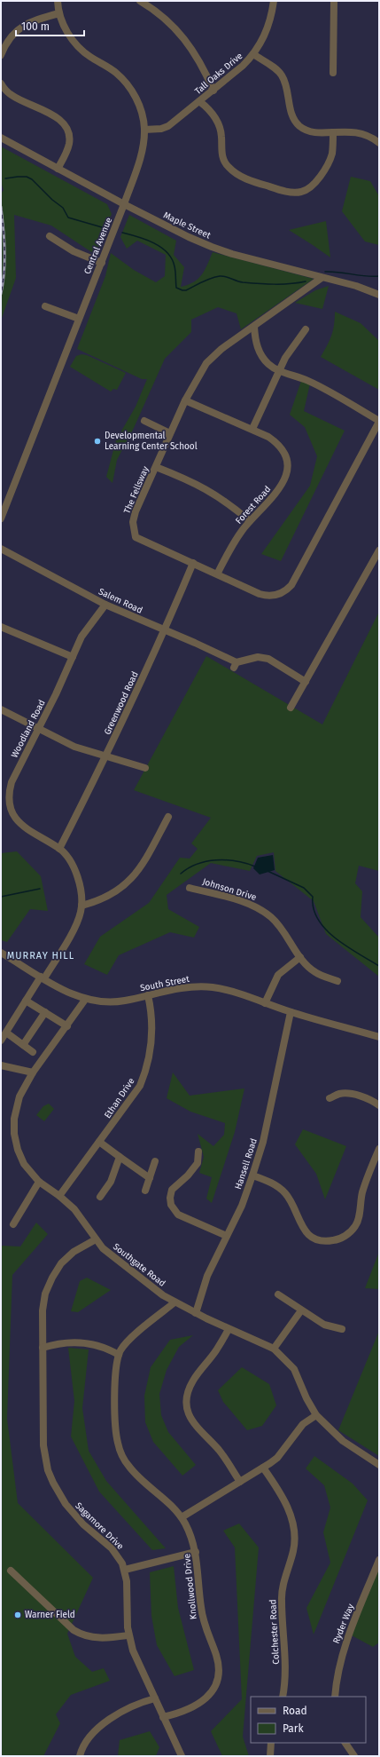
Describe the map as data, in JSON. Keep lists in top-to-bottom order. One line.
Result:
{"streets":{"street":["Tall Oaks Drive","Maple Street","Central Avenue","The Fellsway","Forest Road","Salem Road","Greenwood Road","Woodland Road","Johnson Drive","South Street","Ethan Drive","Hansell Road","Southgate Road","Sagamore Drive","Knollwood Drive","Ryder Way","Colchester Road"]},"crossings":[["Tall Oaks Drive","Central Avenue"],["Maple Street","Central Avenue"],["Maple Street","The Fellsway"],["The Fellsway","Forest Road"],["The Fellsway","Greenwood Road"],["Salem Road","Greenwood Road"],["Salem Road","Woodland Road"],["Greenwood Road","Woodland Road"],["Woodland Road","South Street"],["South Street","Ethan Drive"],["South Street","Hansell Road"],["South Street","Southgate Road"],["Ethan Drive","Southgate Road"],["Hansell Road","Southgate Road"],["Southgate Road","Sagamore Drive"],["Southgate Road","Knollwood Drive"],["Sagamore Drive","Knollwood Drive"]],"districts":["MURRAY HILL"],"places":["Developmental Learning Center School","Warner Field"],"legend":["Road","Park"],"scale_bar":"100 m"}
